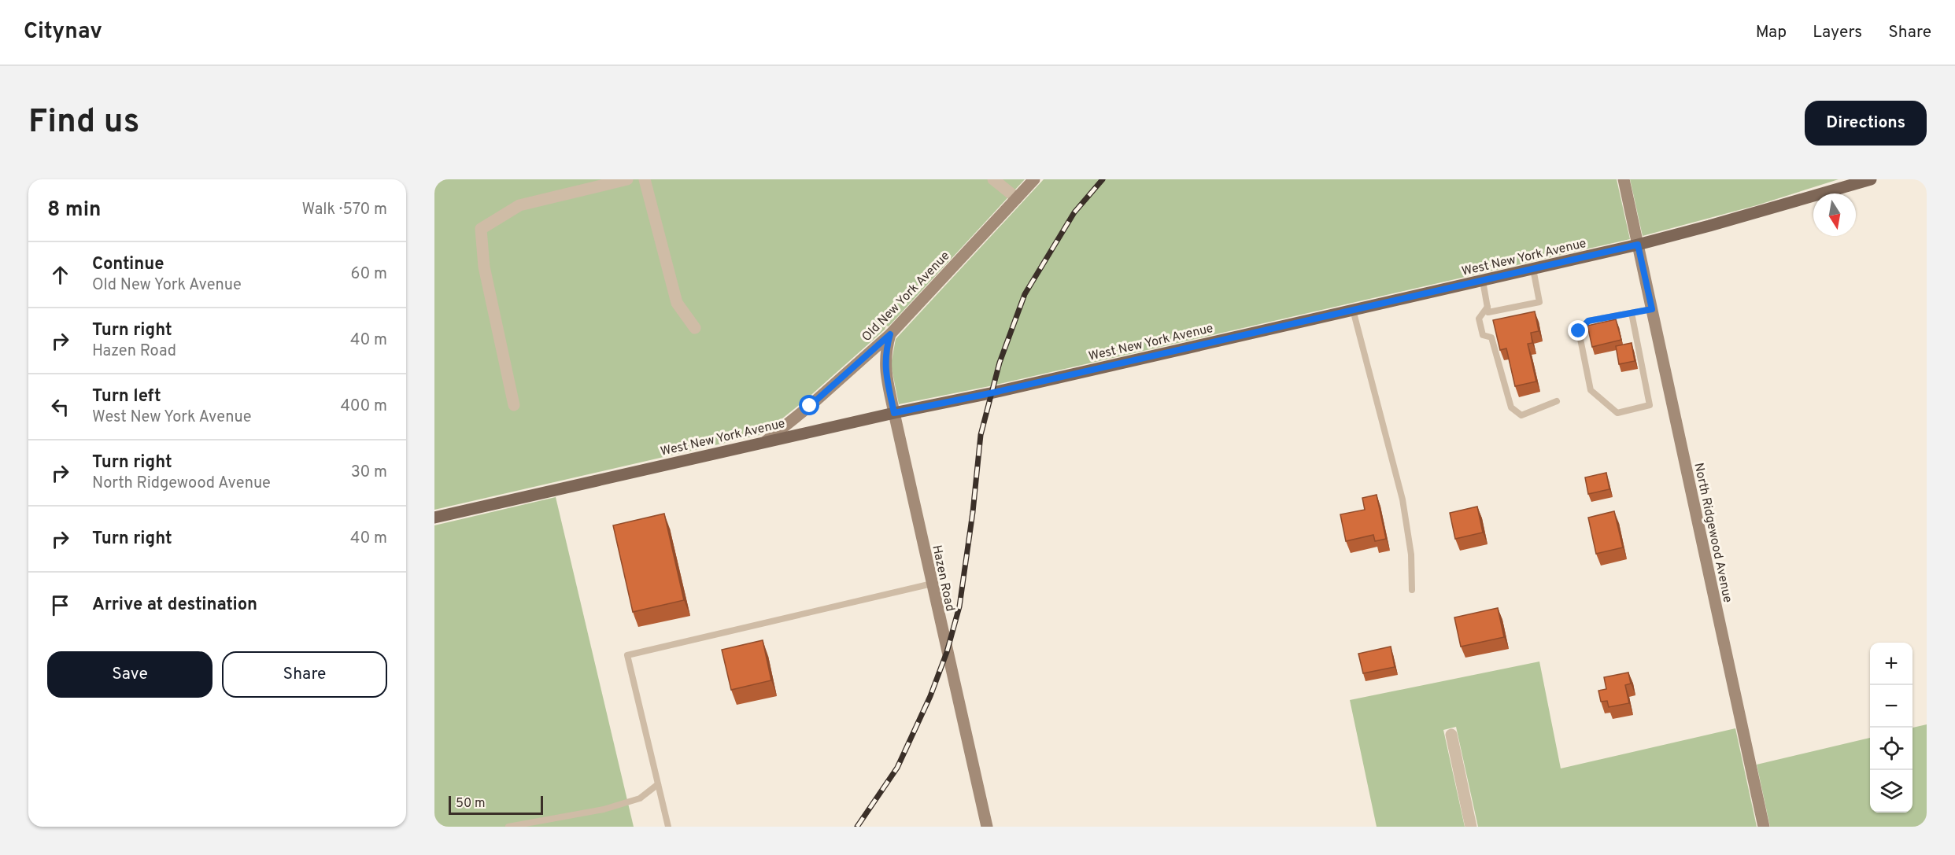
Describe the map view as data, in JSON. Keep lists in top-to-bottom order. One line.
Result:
{"streets":{"main road":["West New York Avenue"],"street":["Old New York Avenue","North Ridgewood Avenue","Hazen Road"]},"crossings":[["West New York Avenue","Old New York Avenue"],["West New York Avenue","North Ridgewood Avenue"],["West New York Avenue","Hazen Road"],["Old New York Avenue","Hazen Road"]],"scale_bar":"50 m","north":"bottom","page":{"header":"Citynav","nav":["Map","Layers","Share"],"buttons":["Directions",["Save","Share"]],"title":"Find us","heading":["8 min","Walk · 570 m"],"list":[["Continue","Old New York Avenue","60 m"],["Turn right","Hazen Road","40 m"],["Turn left","West New York Avenue","400 m"],["Turn right","North Ridgewood Avenue","30 m"],["Turn right","40 m"],"Arrive at destination"],"map_buttons":["+","−"],"scale":"50 m"}}
